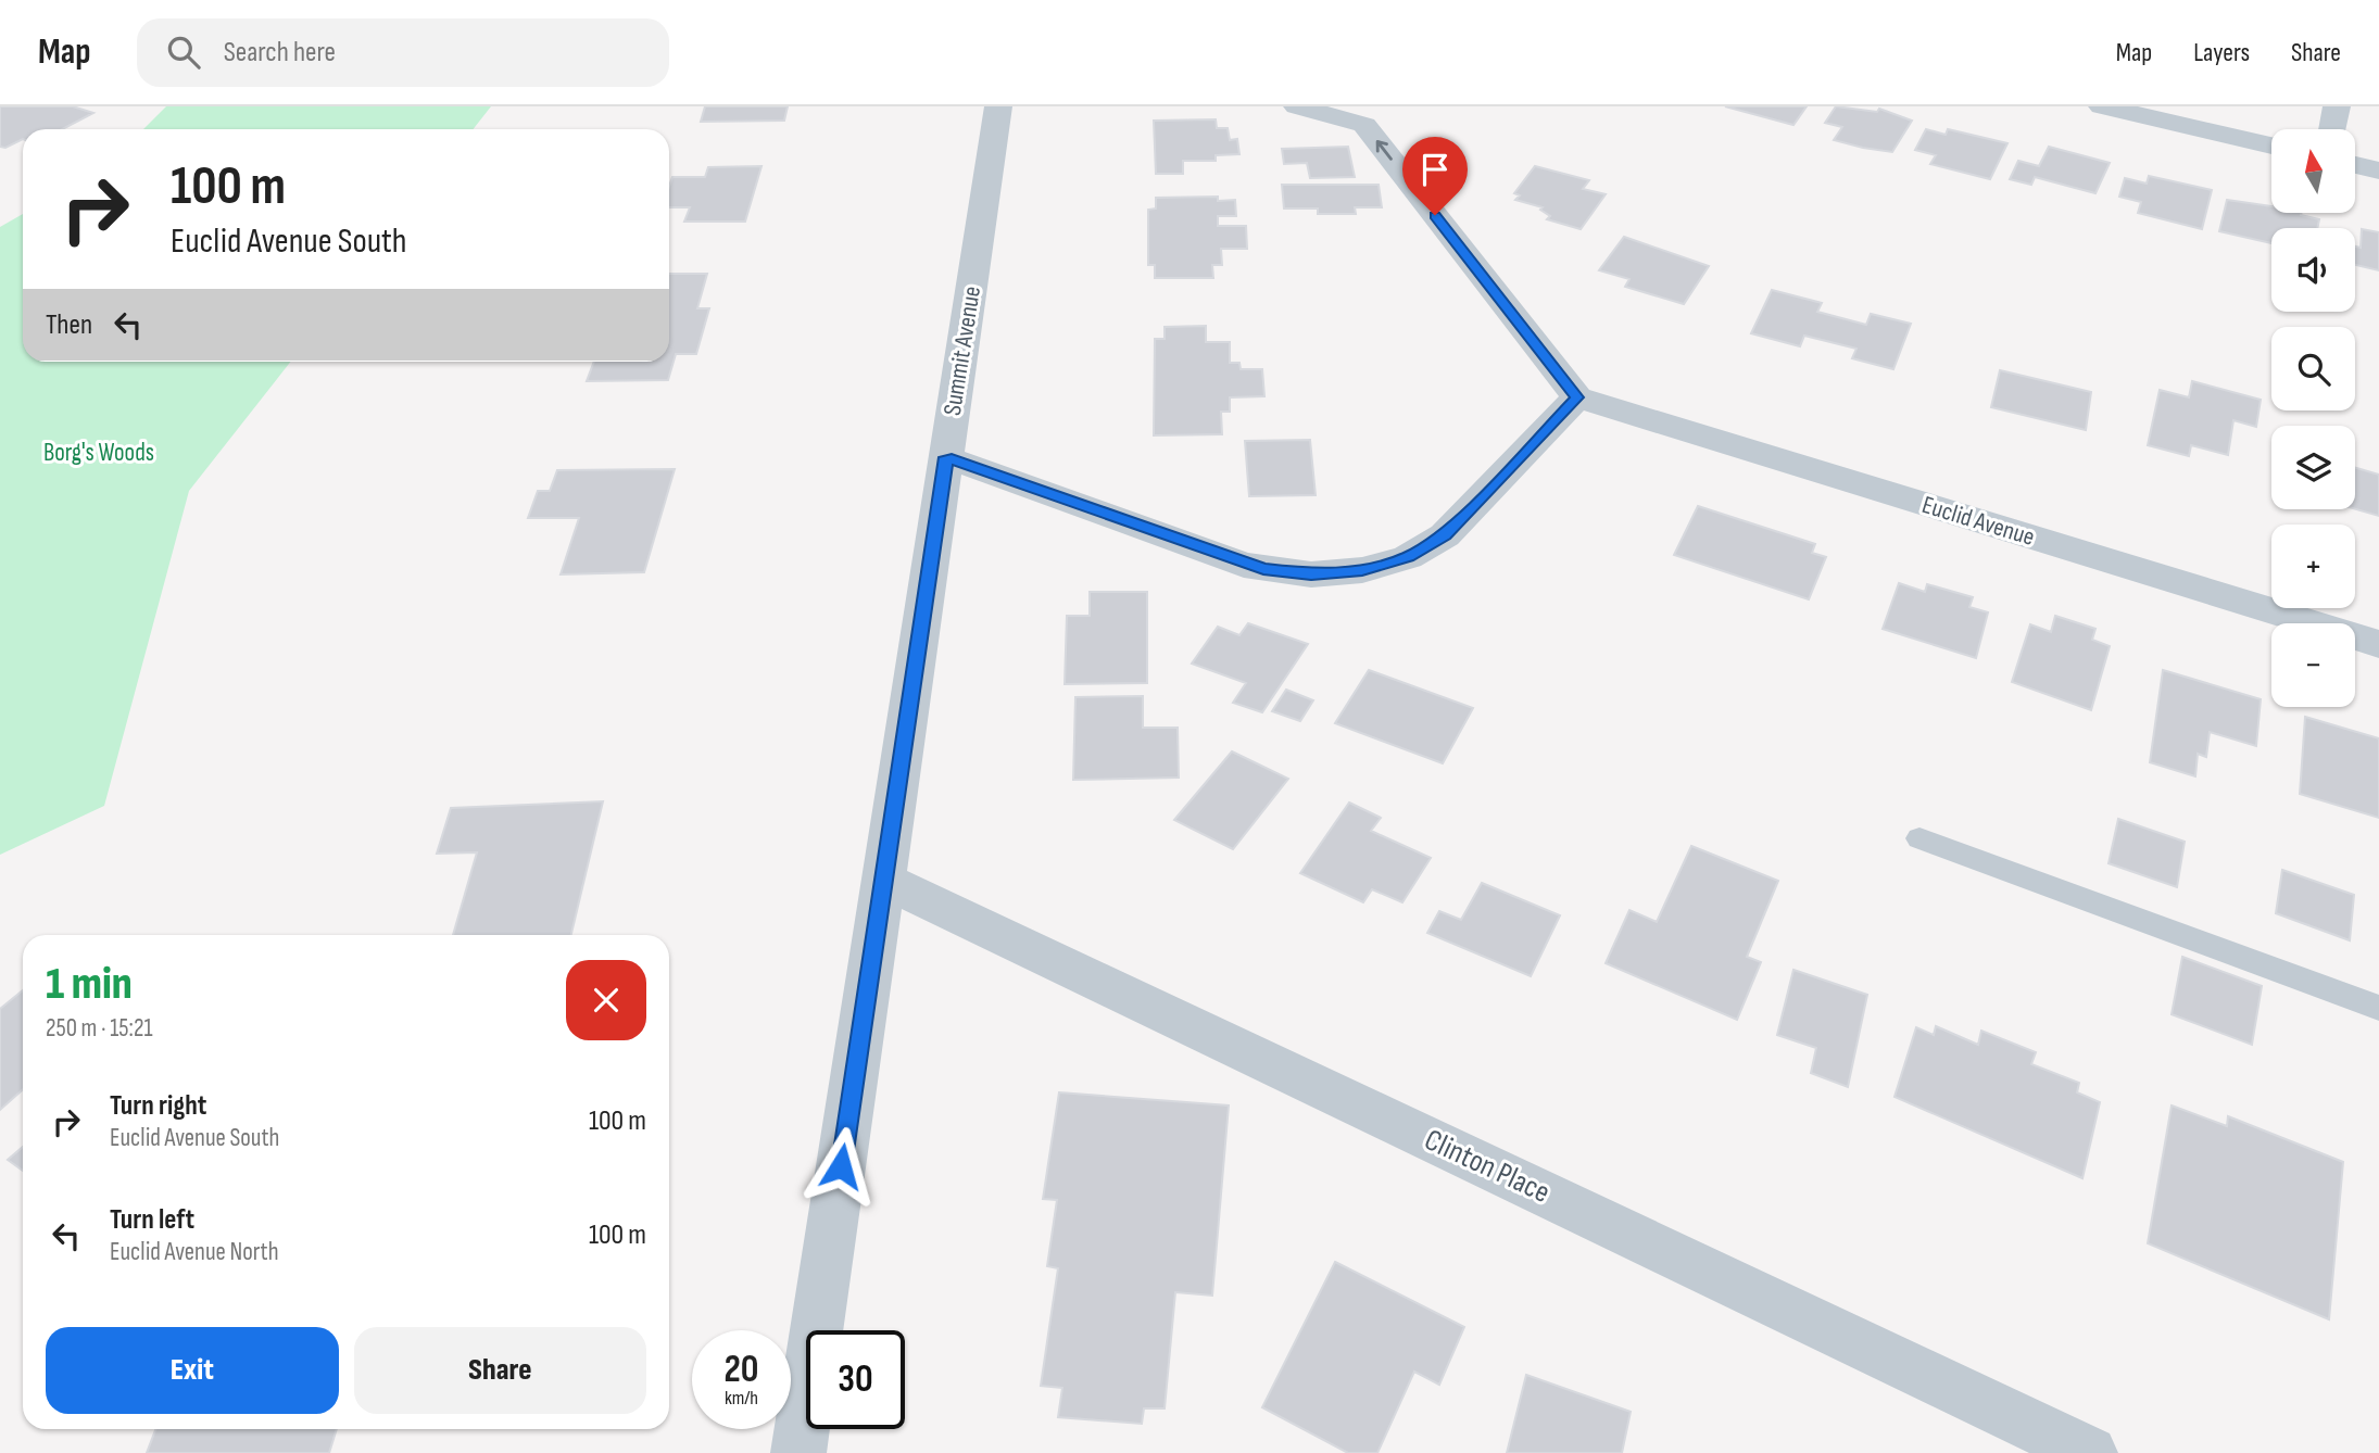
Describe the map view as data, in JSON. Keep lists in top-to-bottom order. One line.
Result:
{"streets":{"street":["Summit Avenue","Euclid Avenue","Clinton Place"]},"crossings":[["Summit Avenue","Clinton Place"]],"parks":["Borg's Woods"],"north":"top","page":{"header":"Map","search":"Search here","nav":["Map","Layers","Share"],"map_buttons":["+","−"],"turn":["100 m","Euclid Avenue South"],"then":"Then","heading":["1 min","250 m · 15:21"],"list":[{"name":"Turn right","note":"Euclid Avenue South","value":"100 m"},{"name":"Turn left","note":"Euclid Avenue North","value":"100 m"}],"buttons":["Exit","Share"],"speed":"20 km/h","limit":"30"}}
